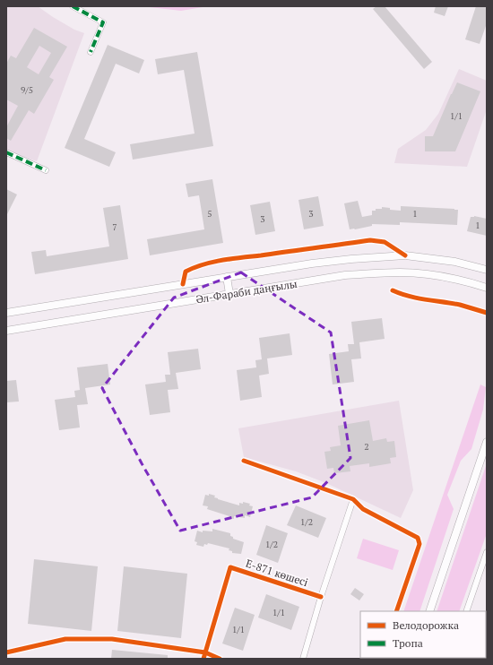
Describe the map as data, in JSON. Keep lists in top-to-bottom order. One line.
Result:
{"streets":{"main road":["Әл-Фараби даңғылы"],"street":["Е-871 көшесі"]},"house_numbers":["9/5","1/1","5","3","1","3","1","7","2","1/2","1/2","1/1","1/1"],"legend":["Велодорожка","Тропа"]}
